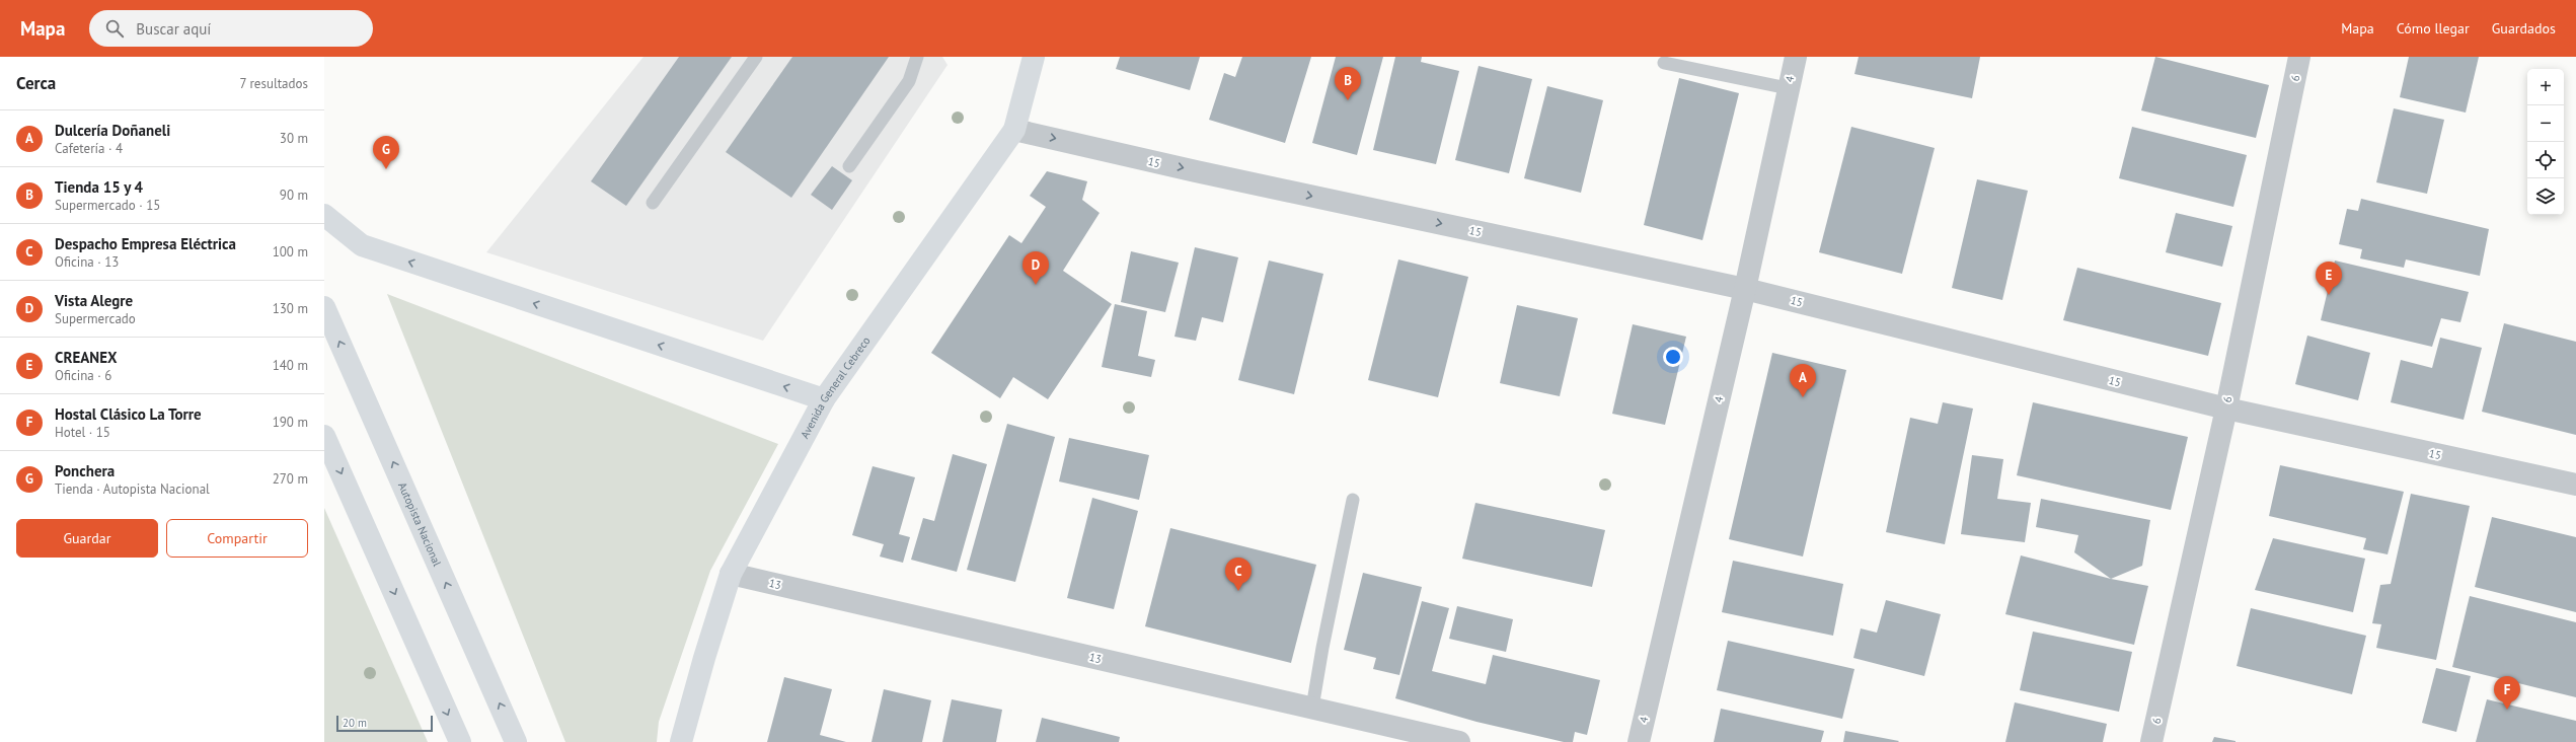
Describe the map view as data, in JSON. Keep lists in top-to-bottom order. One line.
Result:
{"streets":{"main road":["Avenida General Cebreco","Autopista Nacional"],"street":["6","4","15","13"]},"crossings":[["6","15"],["4","15"],["15","Avenida General Cebreco"],["Avenida General Cebreco","13"]],"one_way":["15"],"scale_bar":"20 m","page":{"header":"Mapa","search":"Buscar aquí","nav":["Mapa","Cómo llegar","Guardados"],"heading":["Cerca","7 resultados"],"pins":["B","G","D","E","A","C","F"],"map_buttons":["+","−"],"list":[{"mark":"A","name":"Dulcería Doñaneli","note":"Cafetería · 4","value":"30 m"},{"mark":"B","name":"Tienda 15 y 4","note":"Supermercado · 15","value":"90 m"},{"mark":"C","name":"Despacho Empresa Eléctrica","note":"Oficina · 13","value":"100 m"},{"mark":"D","name":"Vista Alegre","note":"Supermercado","value":"130 m"},{"mark":"E","name":"CREANEX","note":"Oficina · 6","value":"140 m"},{"mark":"F","name":"Hostal Clásico La Torre","note":"Hotel · 15","value":"190 m"},{"mark":"G","name":"Ponchera","note":"Tienda · Autopista Nacional","value":"270 m"}],"buttons":["Guardar","Compartir"],"scale":"20 m"}}
